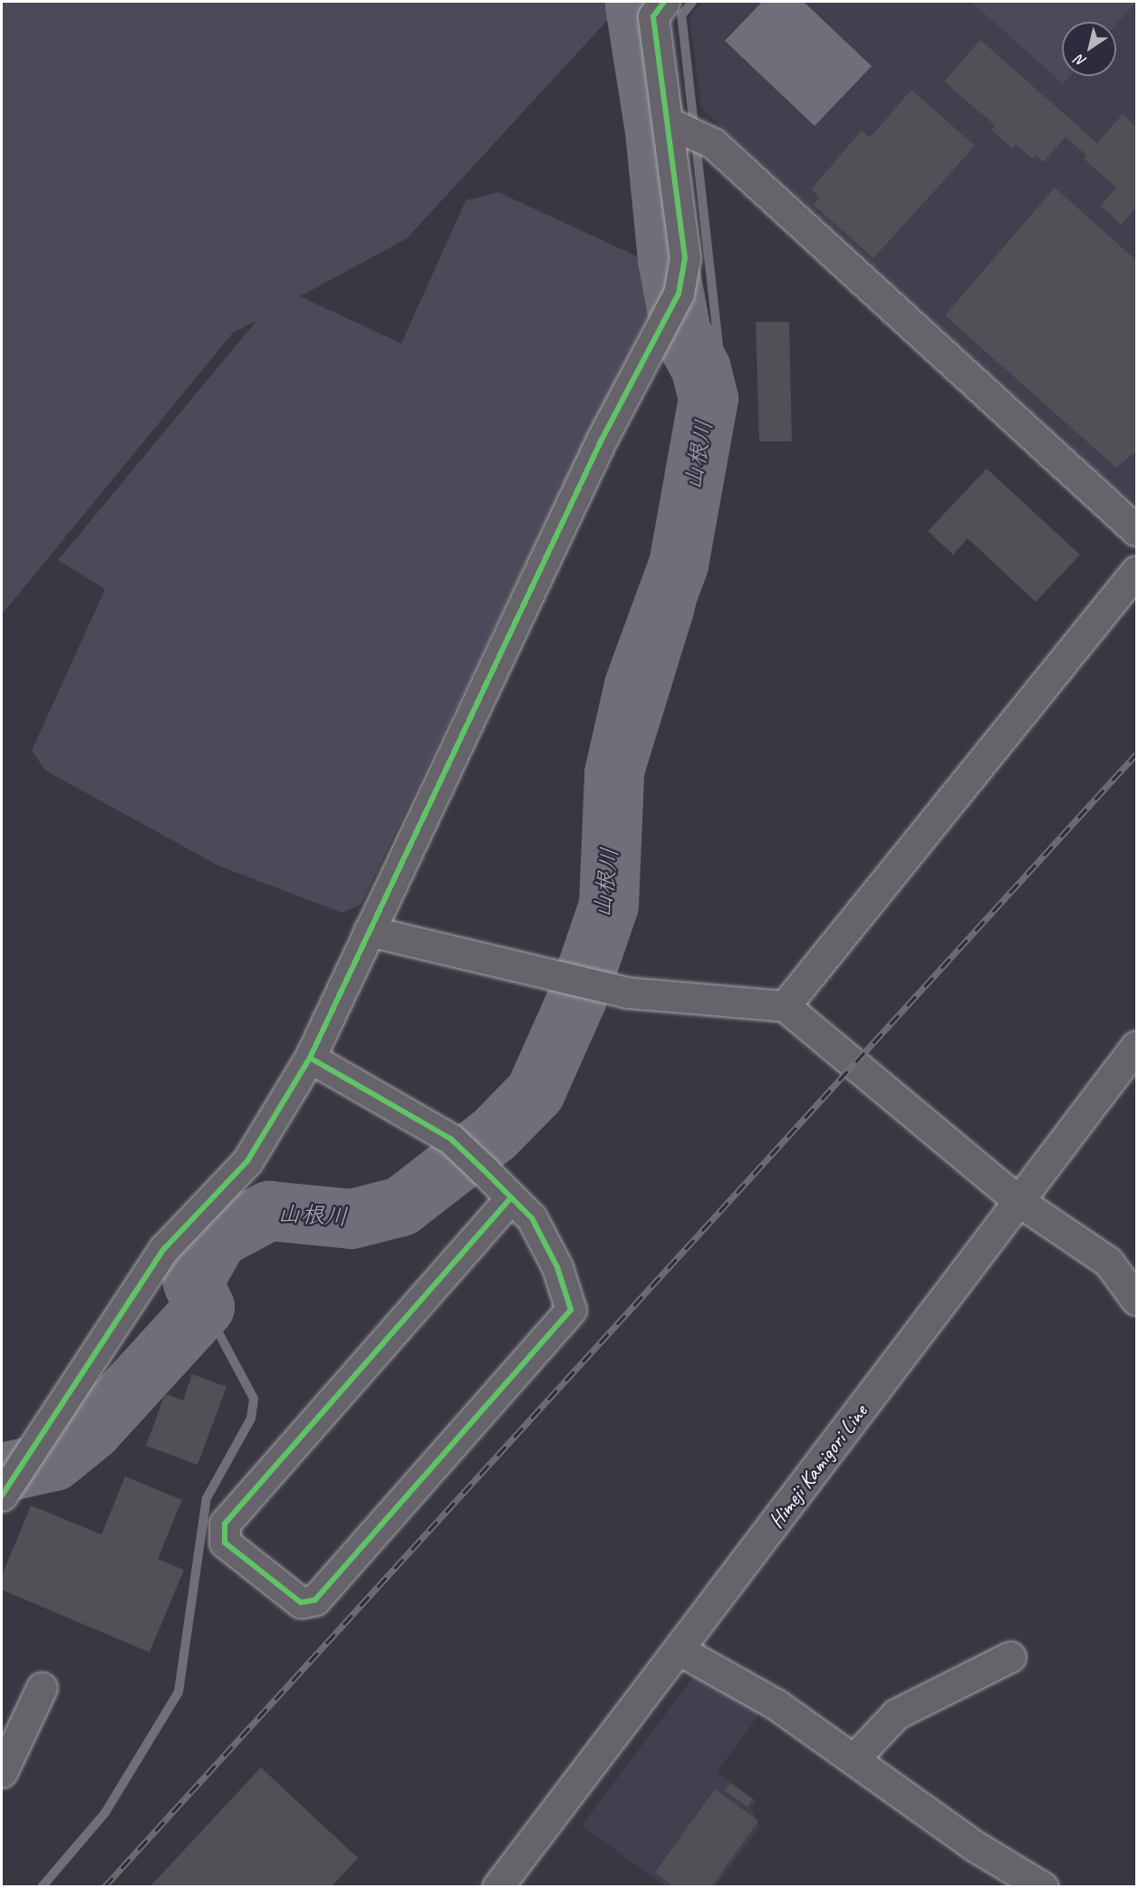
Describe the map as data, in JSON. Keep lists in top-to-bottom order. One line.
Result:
{"streets":{"street":["Himeji Kamigori Line"]},"water":["山根川"],"north":"bottom left"}
